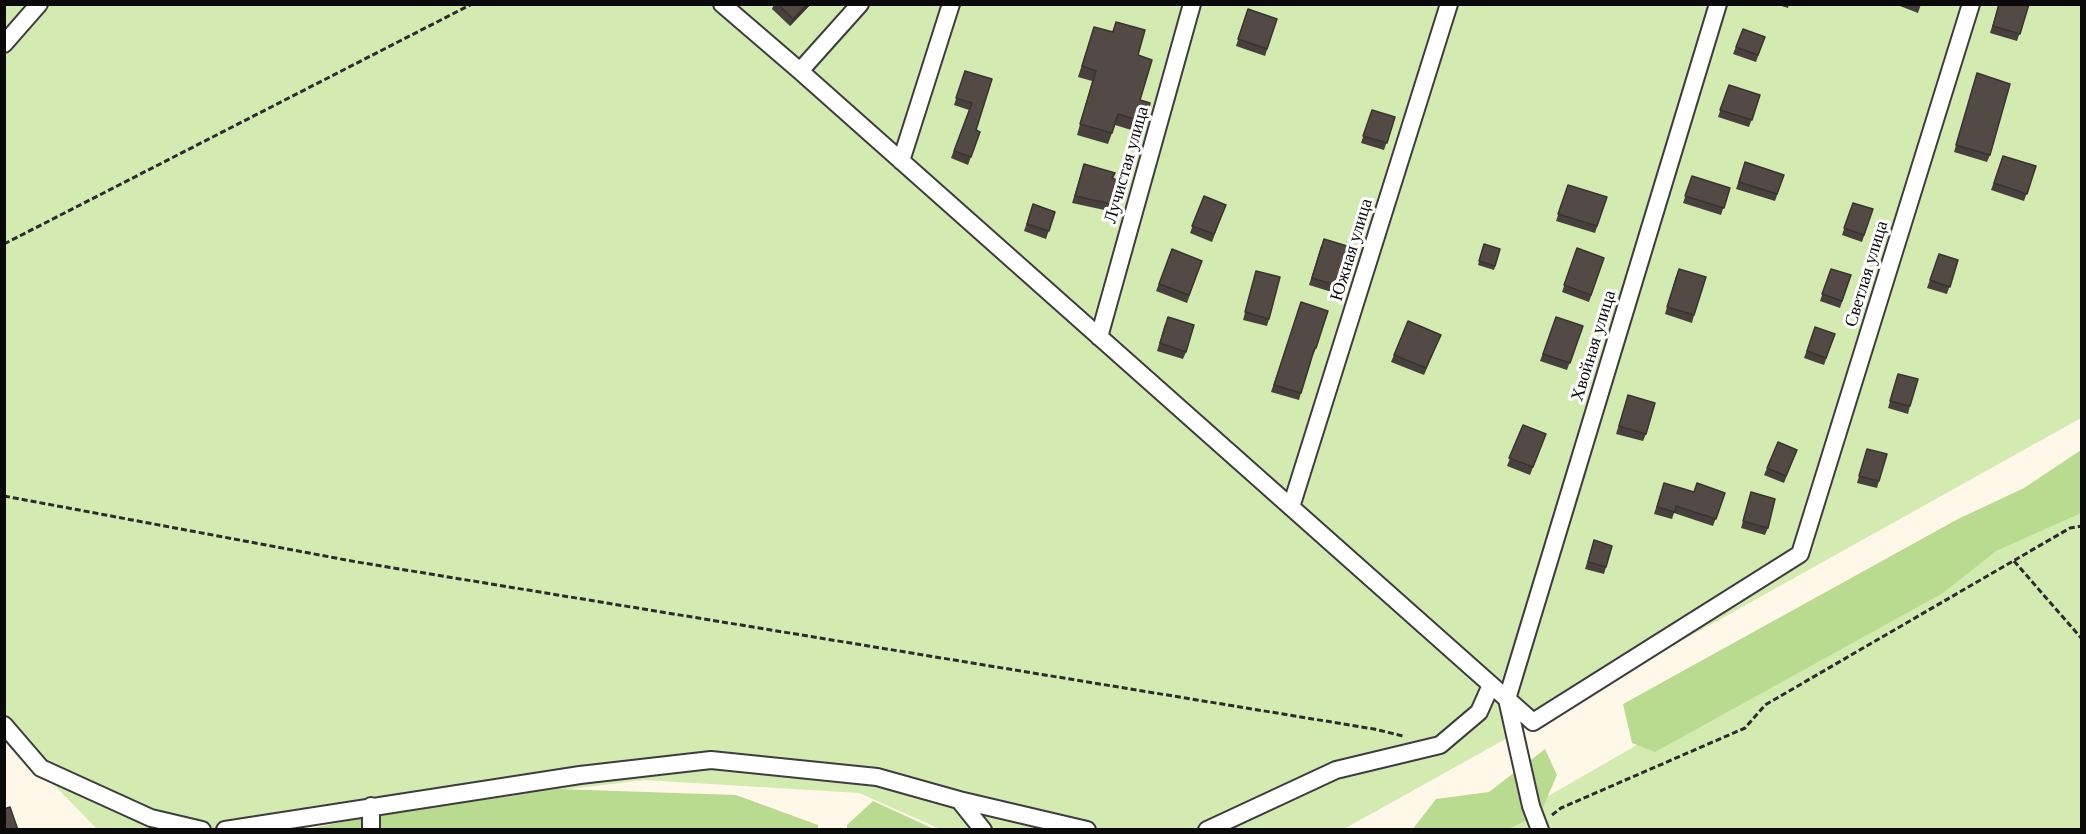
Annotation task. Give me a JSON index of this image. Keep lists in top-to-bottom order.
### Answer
{
  "streets": {
    "street": [
      "Лучистая улица",
      "Южная улица",
      "Светлая улица",
      "Хвойная улица"
    ]
  },
  "crossings": [
    ["Светлая улица", "Хвойная улица"]
  ]
}
